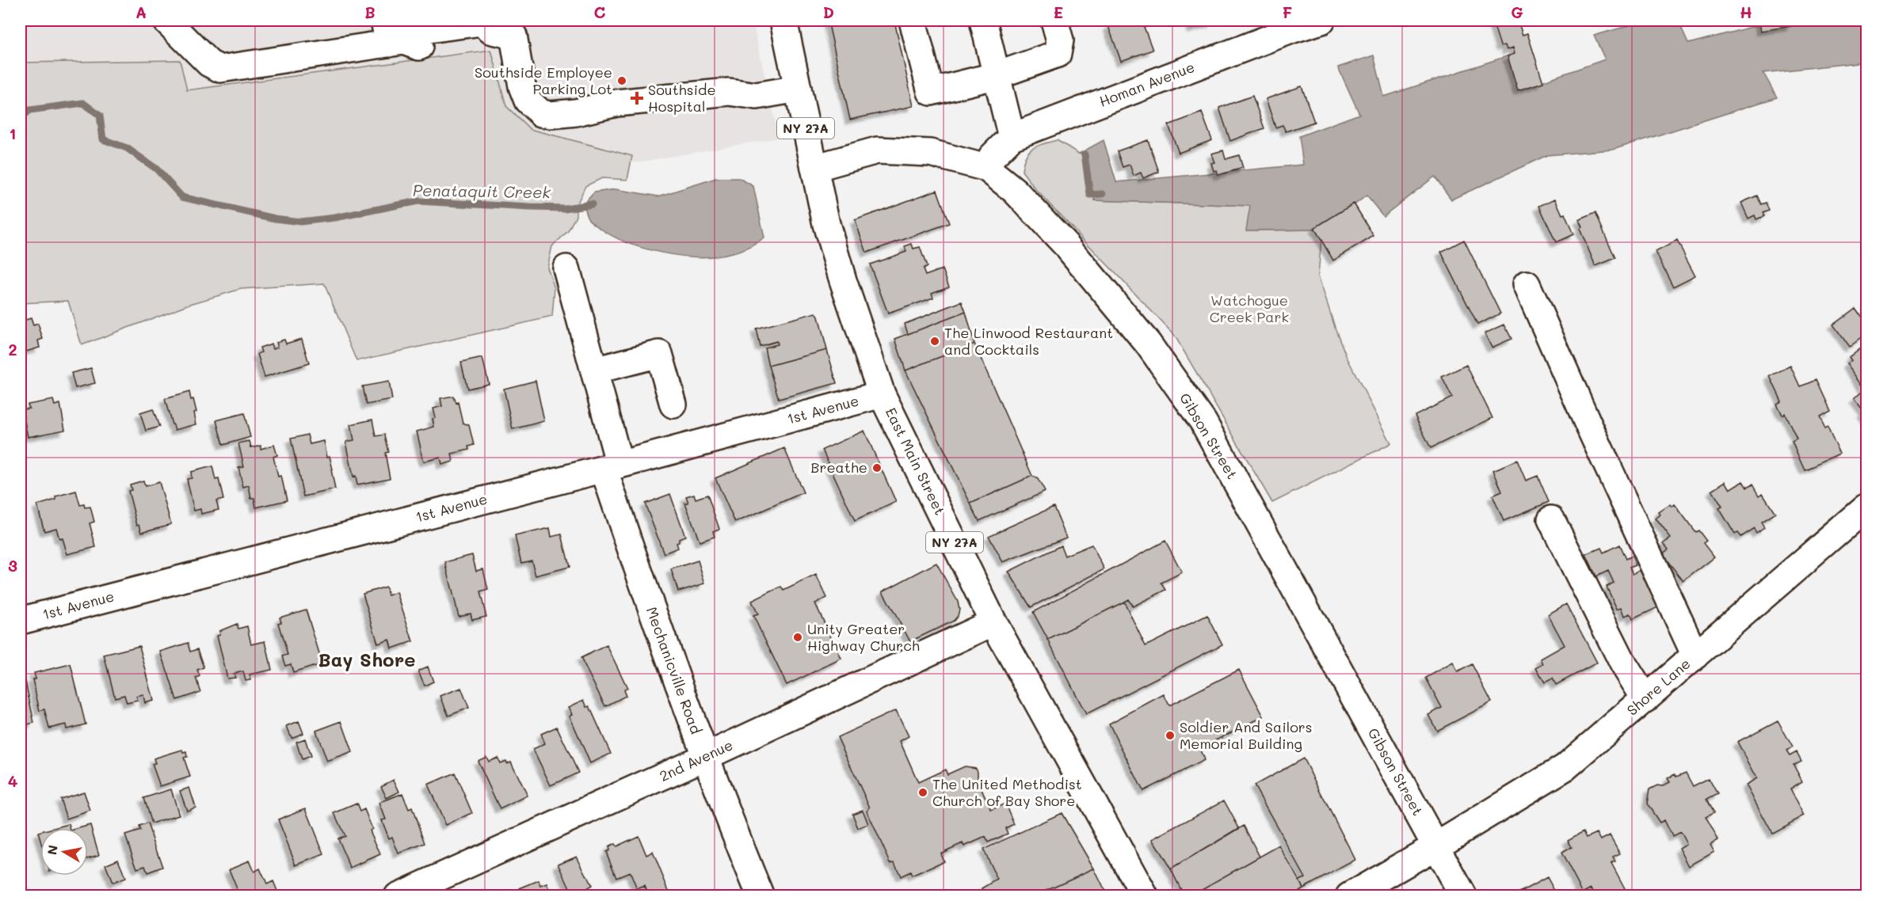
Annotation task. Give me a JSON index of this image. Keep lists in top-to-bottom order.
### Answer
{
  "streets": {
    "street": [
      "Homan Avenue",
      "NY 27A",
      "1st Avenue",
      "Gibson Street",
      "East Main Street",
      "Mechanicville Road",
      "Shore Lane",
      "2nd Avenue"
    ]
  },
  "crossings": [
    ["Homan Avenue", "Gibson Street"],
    ["1st Avenue", "East Main Street"],
    ["1st Avenue", "Mechanicville Road"],
    ["Gibson Street", "East Main Street"],
    ["Gibson Street", "Shore Lane"],
    ["East Main Street", "2nd Avenue"],
    ["Mechanicville Road", "2nd Avenue"]
  ],
  "districts": ["Bay Shore"],
  "water": ["Penataquit Creek"],
  "parks": ["Watchogue Creek Park"],
  "places": {
    "other": [
      "Southside Employee Parking Lot",
      "The Linwood Restaurant and Cocktails",
      "Breathe",
      "Unity Greater Highway Church",
      "Soldier And Sailors Memorial Building",
      "The United Methodist Church of Bay Shore"
    ],
    "health": ["Southside Hospital"]
  },
  "north": "left",
  "grid": {
    "columns": [
      "A",
      "B",
      "C",
      "D",
      "E",
      "F",
      "G",
      "H"
    ],
    "rows": [
      "1",
      "2",
      "3",
      "4"
    ]
  }
}
